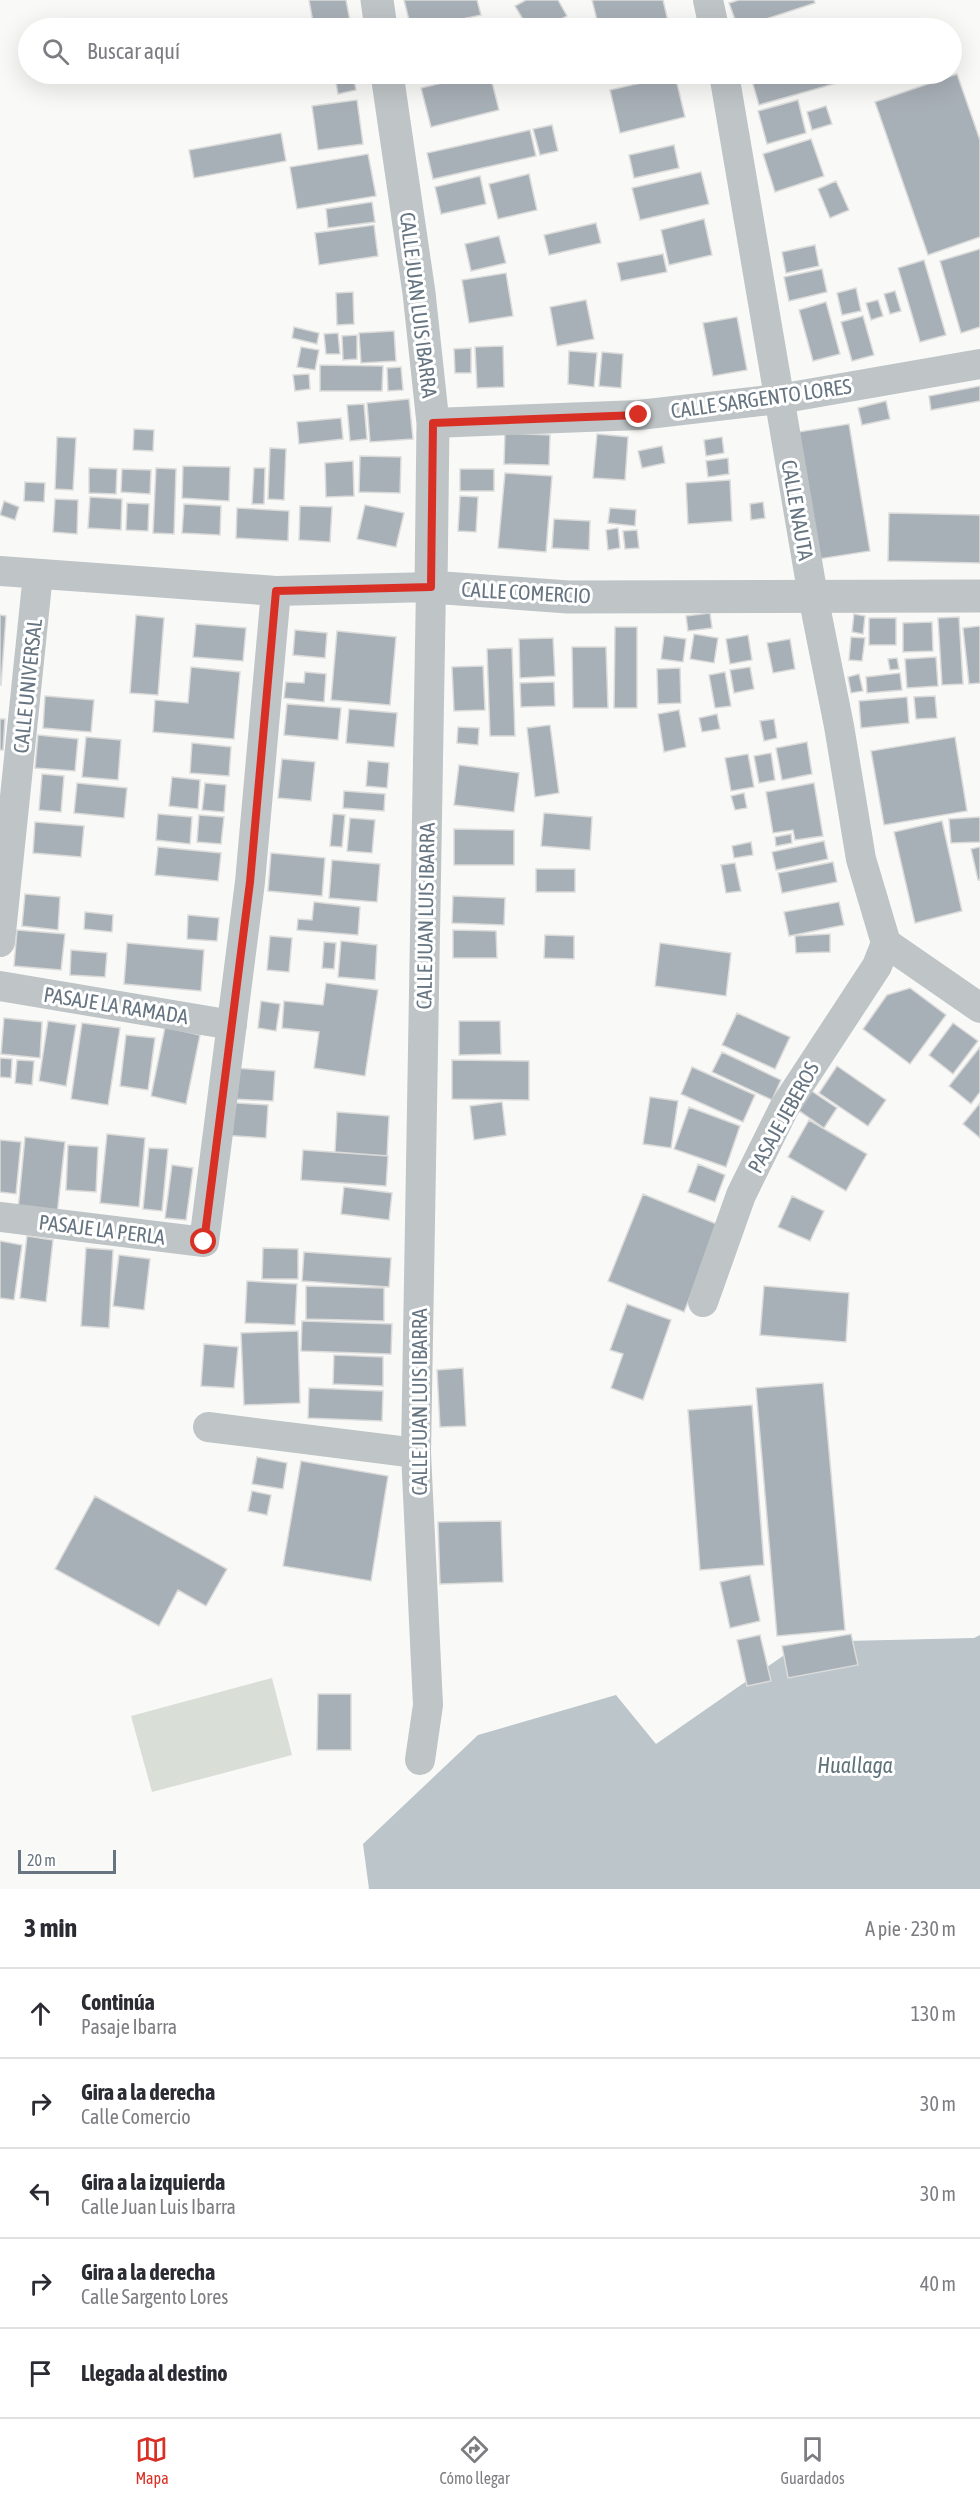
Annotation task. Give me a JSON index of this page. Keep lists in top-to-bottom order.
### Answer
{
  "streets": {
    "street": [
      "CALLE JUAN LUIS IBARRA",
      "CALLE SARGENTO LORES",
      "CALLE NAUTA",
      "CALLE COMERCIO",
      "CALLE UNIVERSAL",
      "PASAJE LA RAMADA",
      "PASAJE JEBEROS",
      "PASAJE LA PERLA"
    ]
  },
  "crossings": [
    ["CALLE JUAN LUIS IBARRA", "CALLE SARGENTO LORES"],
    ["CALLE JUAN LUIS IBARRA", "CALLE COMERCIO"],
    ["CALLE SARGENTO LORES", "CALLE NAUTA"],
    ["CALLE NAUTA", "CALLE COMERCIO"],
    ["CALLE NAUTA", "PASAJE JEBEROS"],
    ["CALLE COMERCIO", "CALLE UNIVERSAL"],
    ["PASAJE LA RAMADA", "PASAJE LA PERLA"]
  ],
  "water": ["Huallaga"],
  "scale_bar": "20 m",
  "page": {
    "search": "Buscar aquí",
    "scale": "20 m",
    "heading": ["3 min", "A pie · 230 m"],
    "list": [
      ["Continúa", "Pasaje Ibarra", "130 m"],
      ["Gira a la derecha", "Calle Comercio", "30 m"],
      ["Gira a la izquierda", "Calle Juan Luis Ibarra", "30 m"],
      ["Gira a la derecha", "Calle Sargento Lores", "40 m"],
      "Llegada al destino"
    ],
    "nav": ["Mapa", "Cómo llegar", "Guardados"]
  }
}
